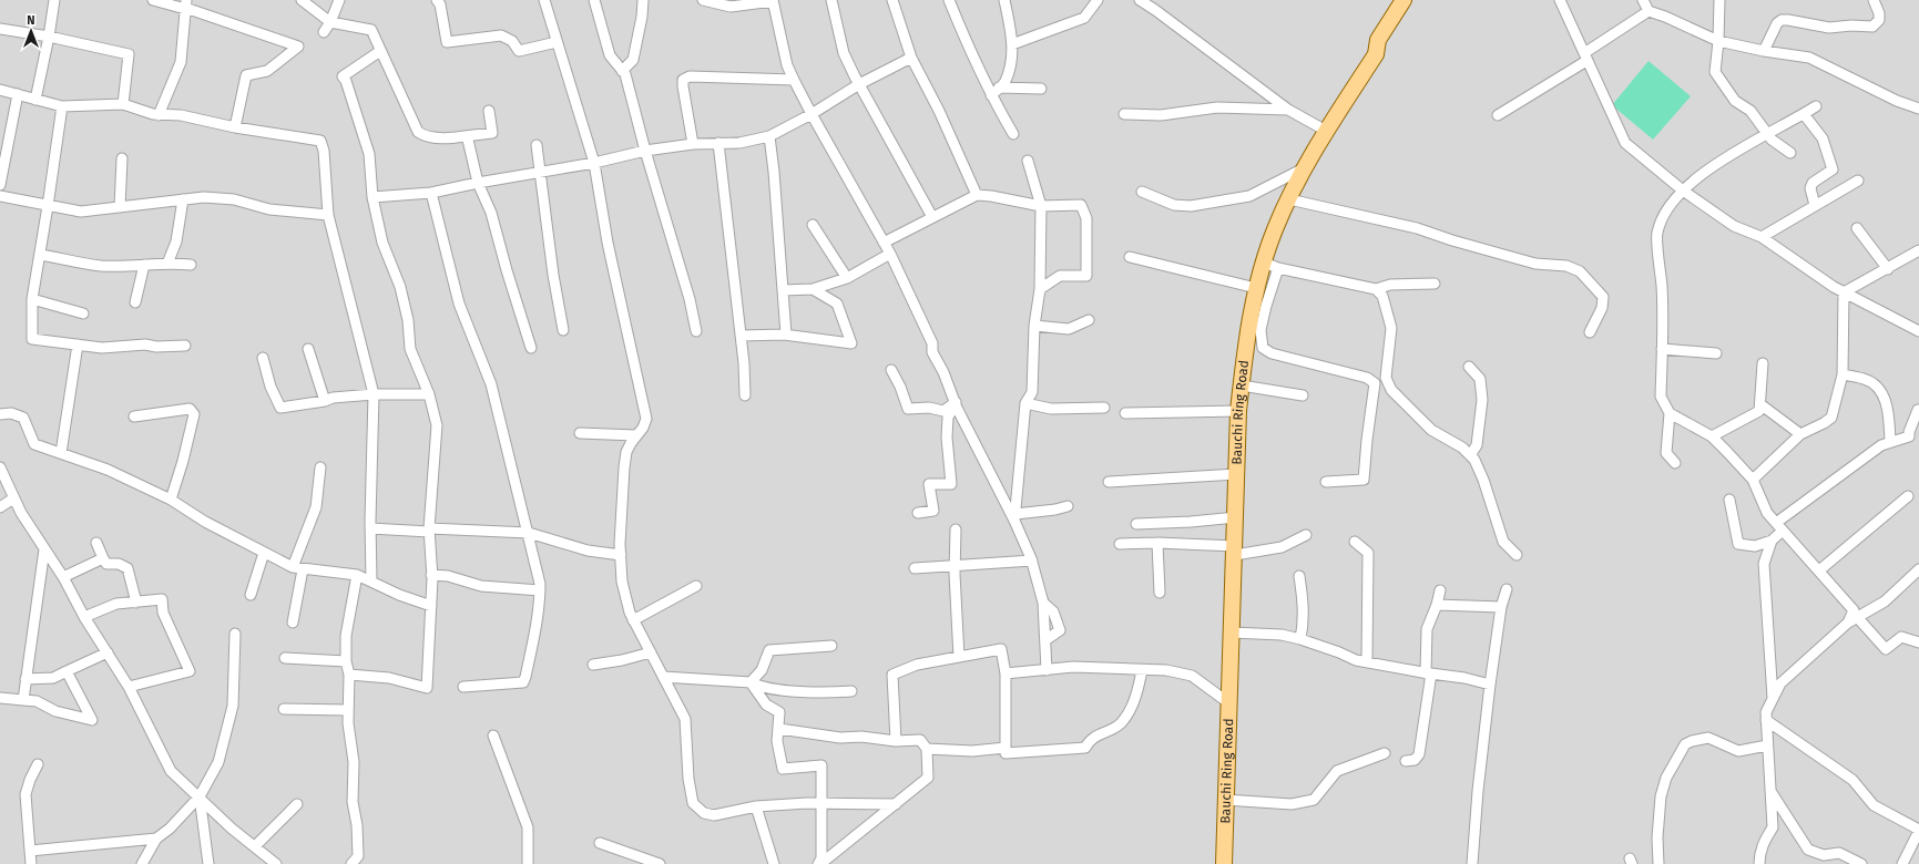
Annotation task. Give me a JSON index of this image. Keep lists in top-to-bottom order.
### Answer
{
  "streets": {
    "main road": ["Bauchi Ring Road"]
  },
  "north": "top"
}
